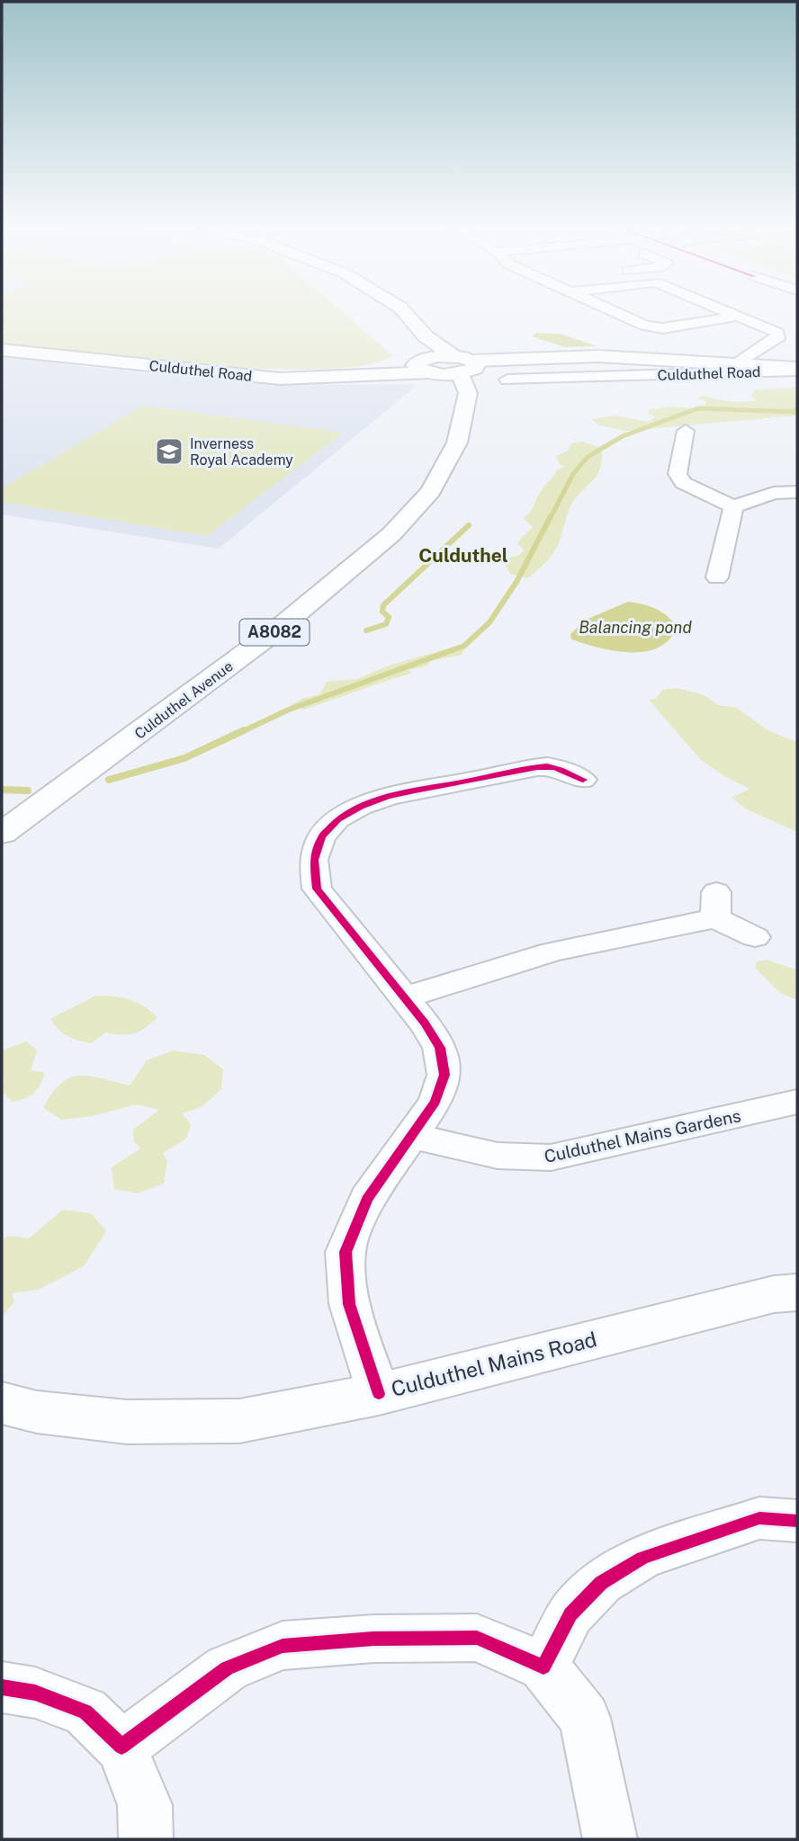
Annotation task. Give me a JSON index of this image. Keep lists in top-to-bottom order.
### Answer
{
  "streets": {
    "main road": [
      "Culduthel Road",
      "A8082",
      "Culduthel Avenue",
      "Culduthel Mains Road"
    ],
    "street": ["Culduthel Mains Gardens"]
  },
  "crossings": [
    ["Culduthel Road", "Culduthel Avenue"]
  ],
  "districts": ["Culduthel"],
  "water": ["Balancing pond"],
  "places": {
    "school or university": ["Inverness Royal Academy"]
  }
}
